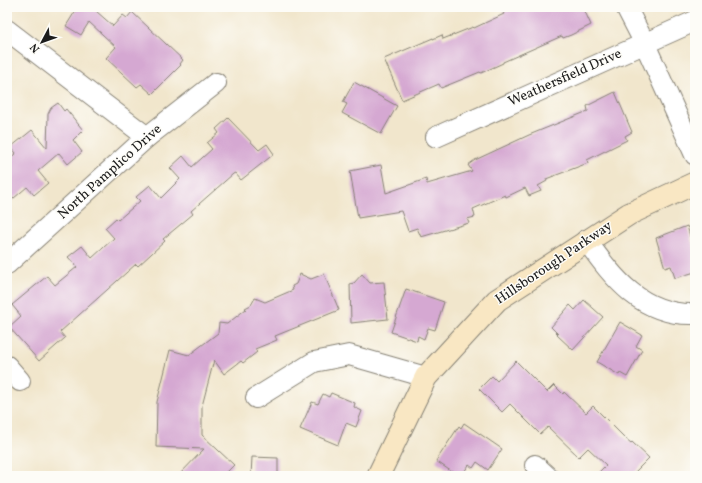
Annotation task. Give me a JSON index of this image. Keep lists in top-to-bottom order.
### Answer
{
  "streets": {
    "street": ["Weathersfield Drive", "North Pamplico Drive", "Hillsborough Parkway"]
  },
  "north": "bottom left"
}
